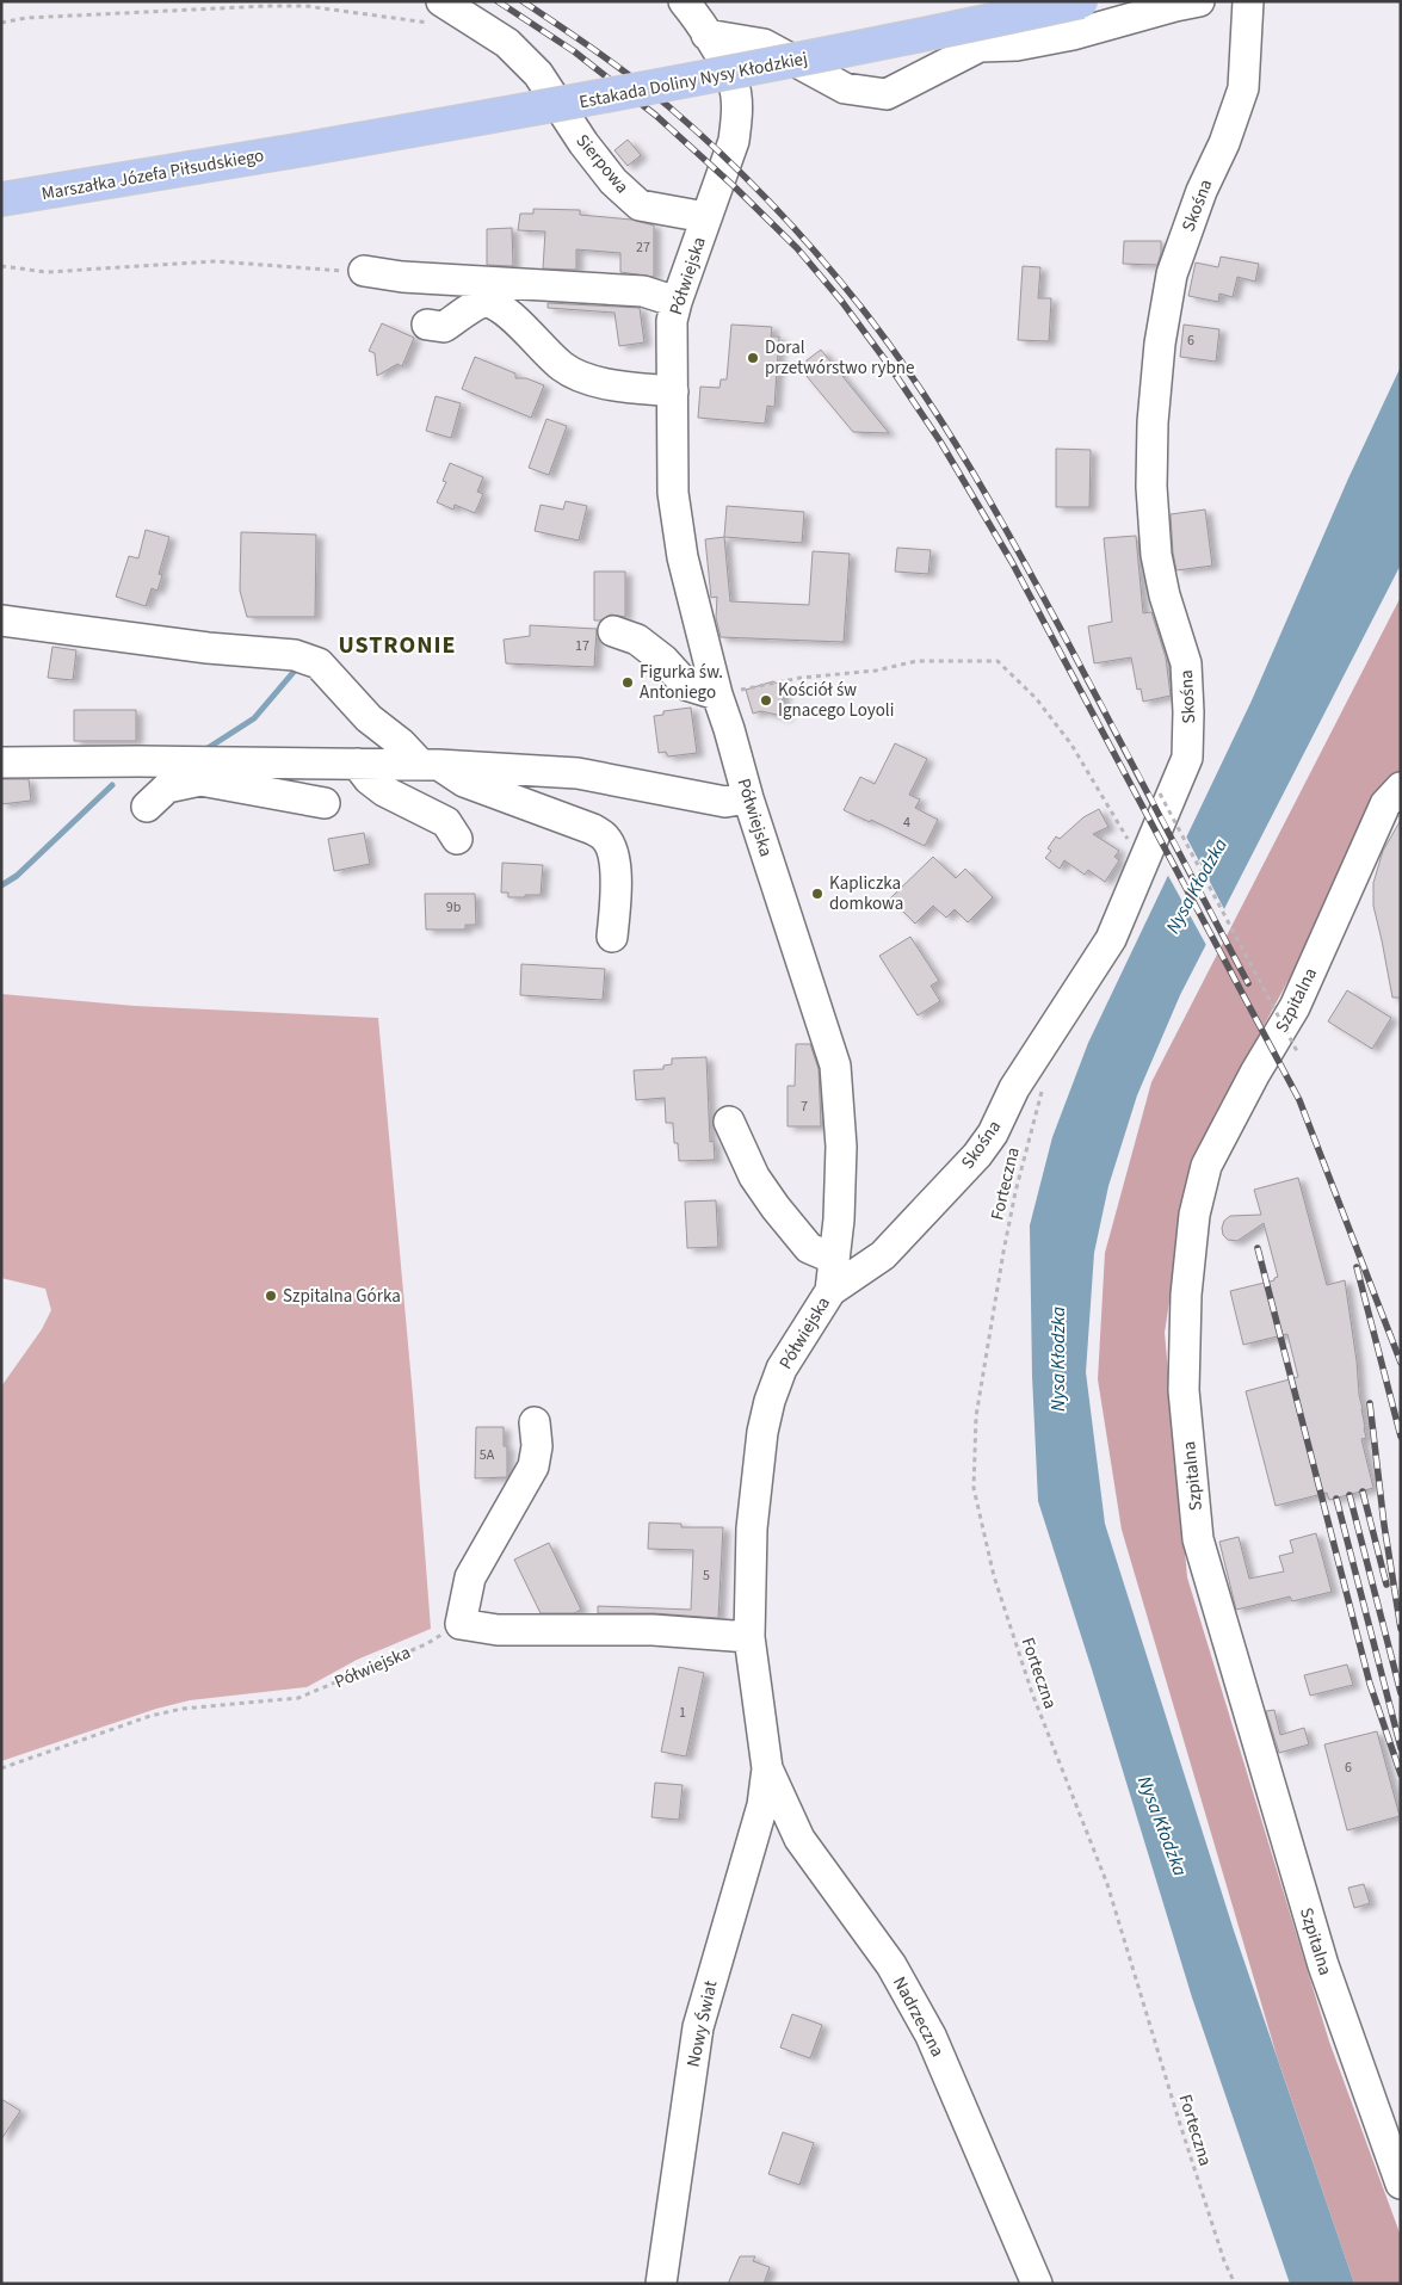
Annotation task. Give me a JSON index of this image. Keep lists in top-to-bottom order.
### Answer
{
  "streets": {
    "highway": ["Estakada Doliny Nysy Kłodzkiej", "Marszałka Józefa Piłsudskiego"],
    "street": [
      "Sierpowa",
      "Skośna",
      "Półwiejska",
      "Szpitalna",
      "Nadrzeczna",
      "Nowy Świat"
    ],
    "path": ["Forteczna"]
  },
  "crossings": [
    ["Estakada Doliny Nysy Kłodzkiej", "Marszałka Józefa Piłsudskiego"],
    ["Sierpowa", "Półwiejska"],
    ["Skośna", "Półwiejska"],
    ["Półwiejska", "Nadrzeczna"],
    ["Półwiejska", "Nowy Świat"],
    ["Nadrzeczna", "Nowy Świat"]
  ],
  "districts": ["USTRONIE"],
  "water": ["Nysa Kłodzka"],
  "places": [
    "Doral przetwórstwo rybne",
    "Figurka św. Antoniego",
    "Kościół św Ignacego Loyoli",
    "Kapliczka domkowa",
    "Szpitalna Górka"
  ],
  "house_numbers": [
    "27",
    "6",
    "17",
    "4",
    "9b",
    "7",
    "5A",
    "5",
    "1",
    "6"
  ]
}
